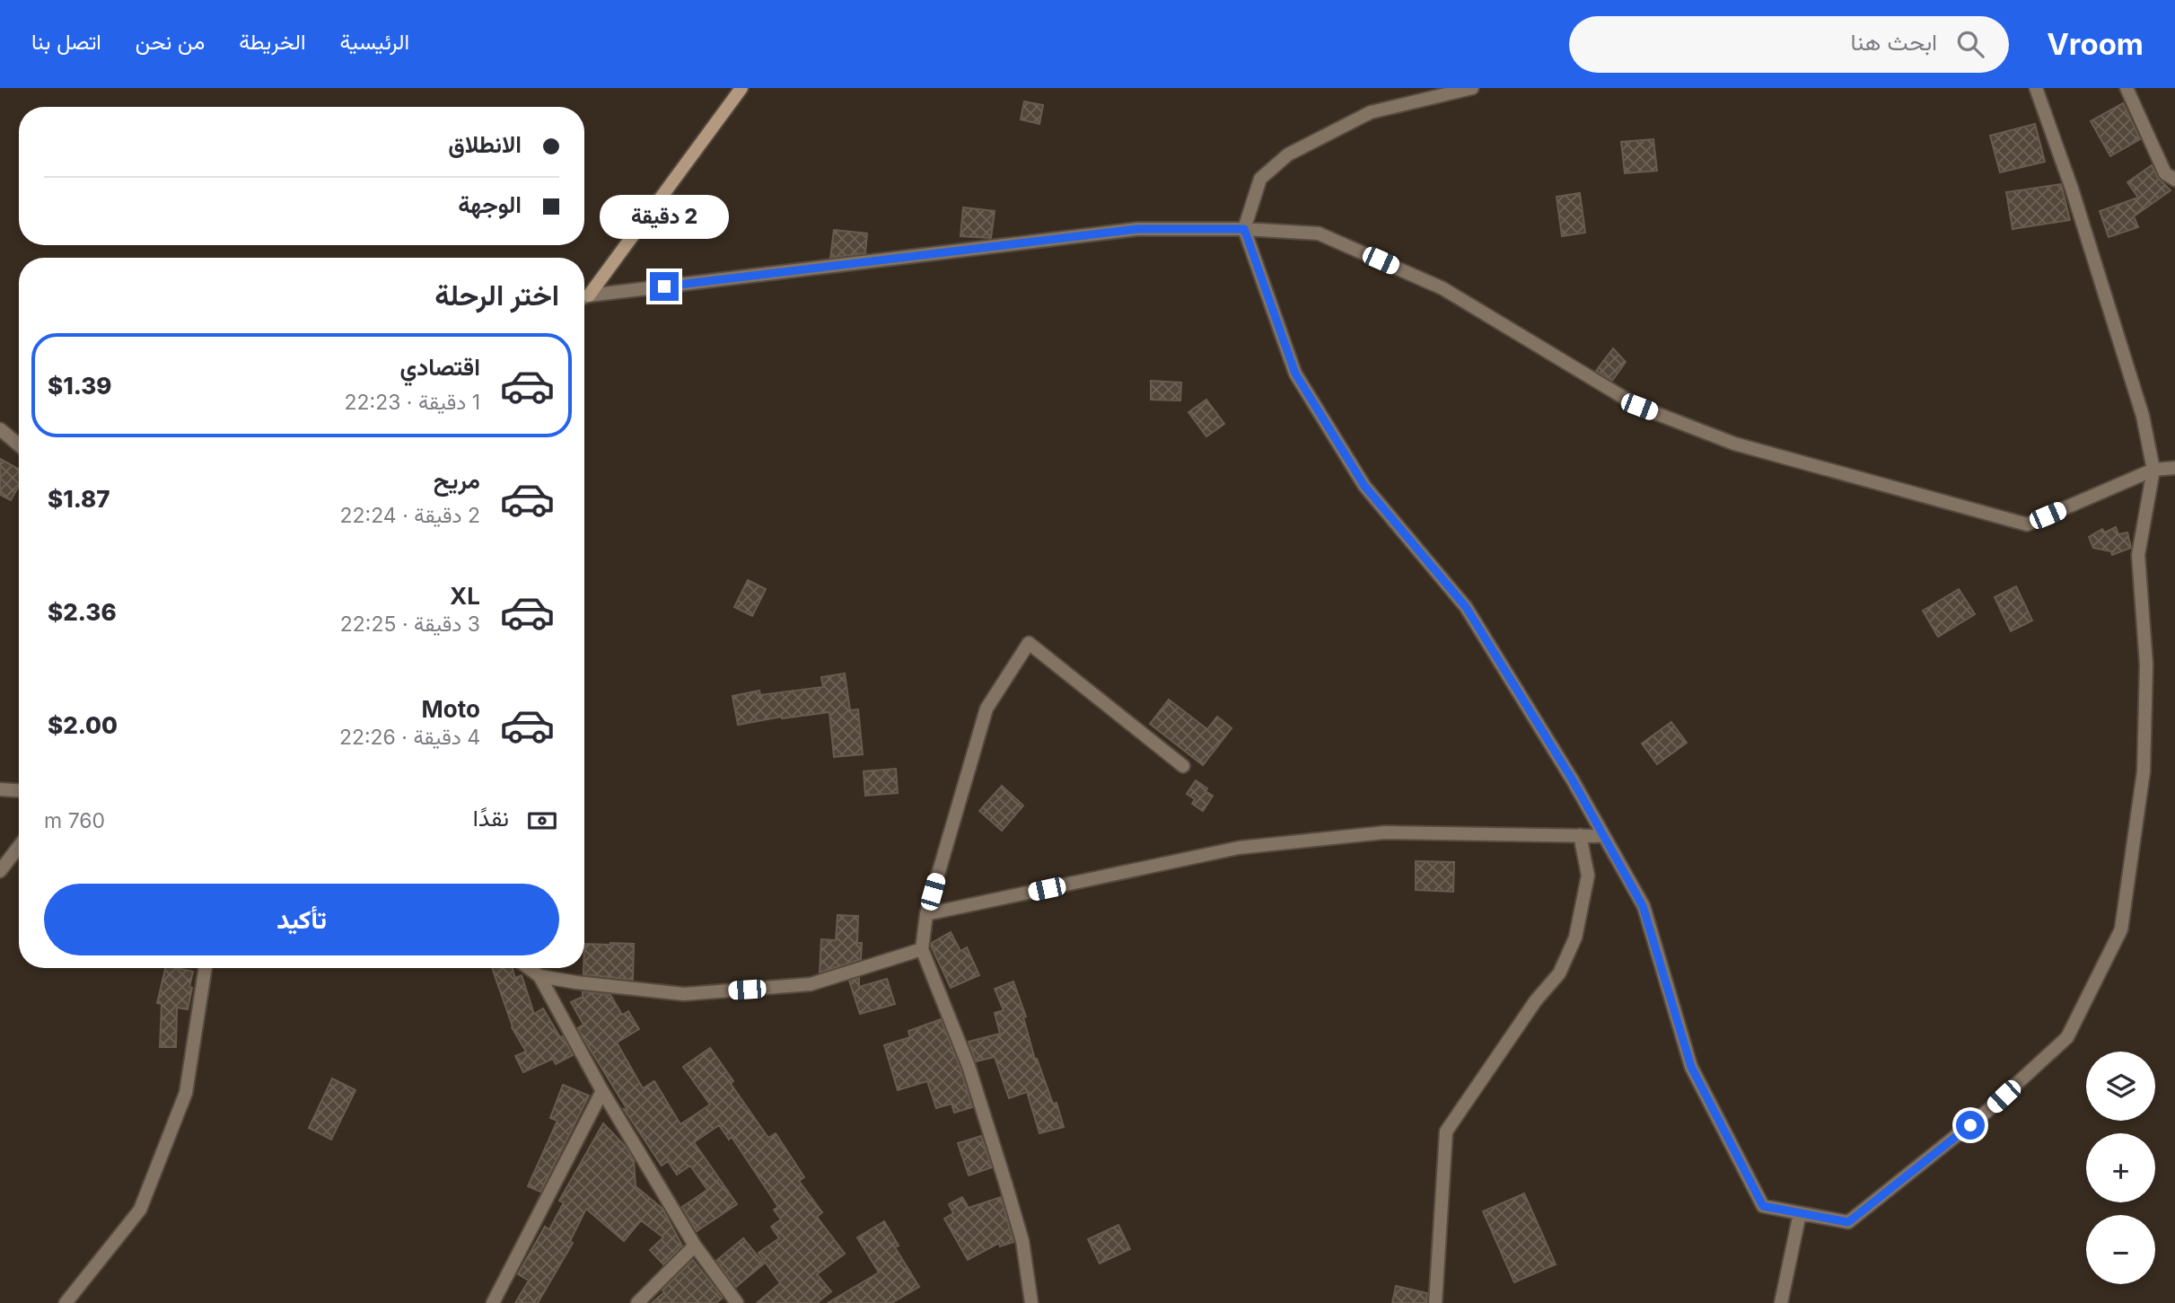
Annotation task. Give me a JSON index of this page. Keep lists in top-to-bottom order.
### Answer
{
  "page": {
    "header": "Vroom",
    "search": "ابحث هنا",
    "nav": [
      "الرئيسية",
      "الخريطة",
      "من نحن",
      "اتصل بنا"
    ],
    "banner": ["الانطلاق", "الوجهة"],
    "bubble": "2 دقيقة",
    "heading": "اختر الرحلة",
    "list": [
      {
        "name": "اقتصادي",
        "note": "1 دقيقة · 22:23",
        "value": "$1.39"
      },
      {
        "name": "مريح",
        "note": "2 دقيقة · 22:24",
        "value": "$1.87"
      },
      {
        "name": "XL",
        "note": "3 دقيقة · 22:25",
        "value": "$2.36"
      },
      {
        "name": "Moto",
        "note": "4 دقيقة · 22:26",
        "value": "$2.00"
      }
    ],
    "pay": ["نقدًا", "760 m"],
    "buttons": "تأكيد",
    "map_buttons": ["+", "−"]
  }
}
